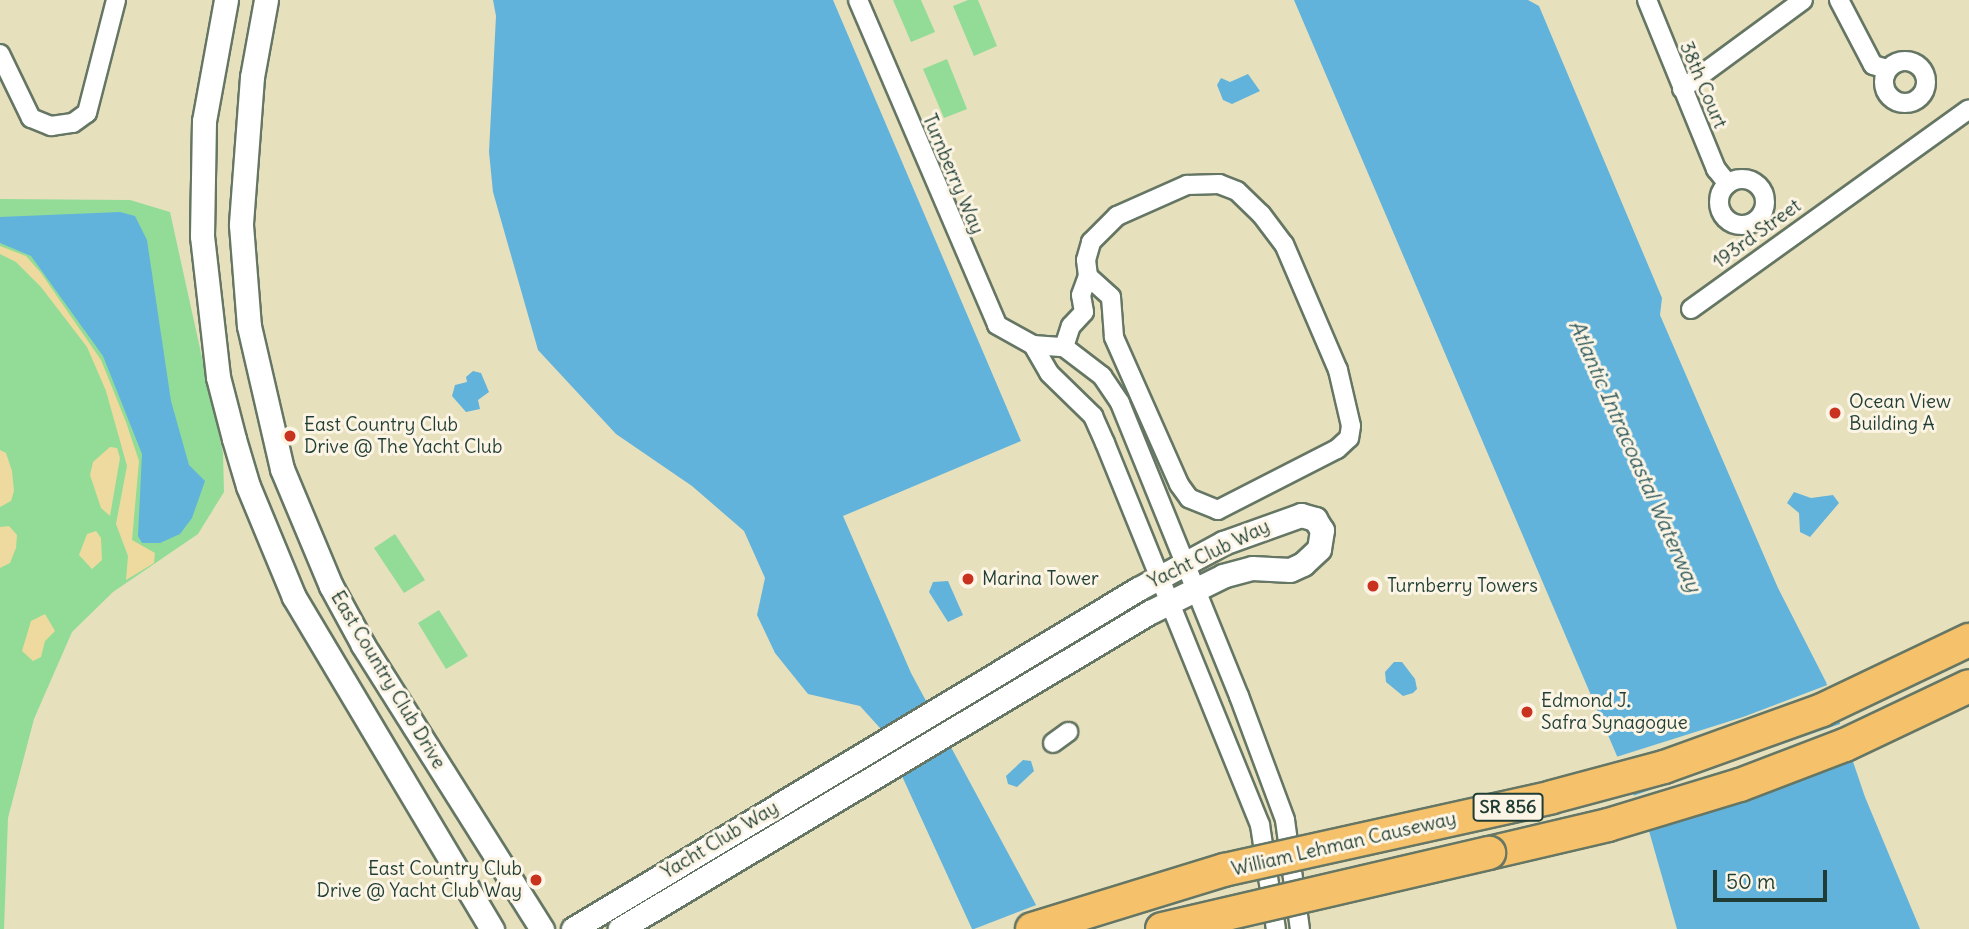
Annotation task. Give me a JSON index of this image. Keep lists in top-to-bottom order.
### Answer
{
  "streets": {
    "highway": ["SR 856", "William Lehman Causeway"],
    "street": [
      "38th Court",
      "Turnberry Way",
      "193rd Street",
      "Yacht Club Way",
      "East Country Club Drive"
    ]
  },
  "crossings": [
    ["Turnberry Way", "Yacht Club Way"]
  ],
  "water": ["Atlantic Intracoastal Waterway"],
  "places": [
    "Ocean View Building A",
    "East Country Club Drive @ The Yacht Club",
    "Marina Tower",
    "Turnberry Towers",
    "Edmond J. Safra Synagogue",
    "East Country Club Drive @ Yacht Club Way"
  ],
  "scale_bar": "50 m"
}
